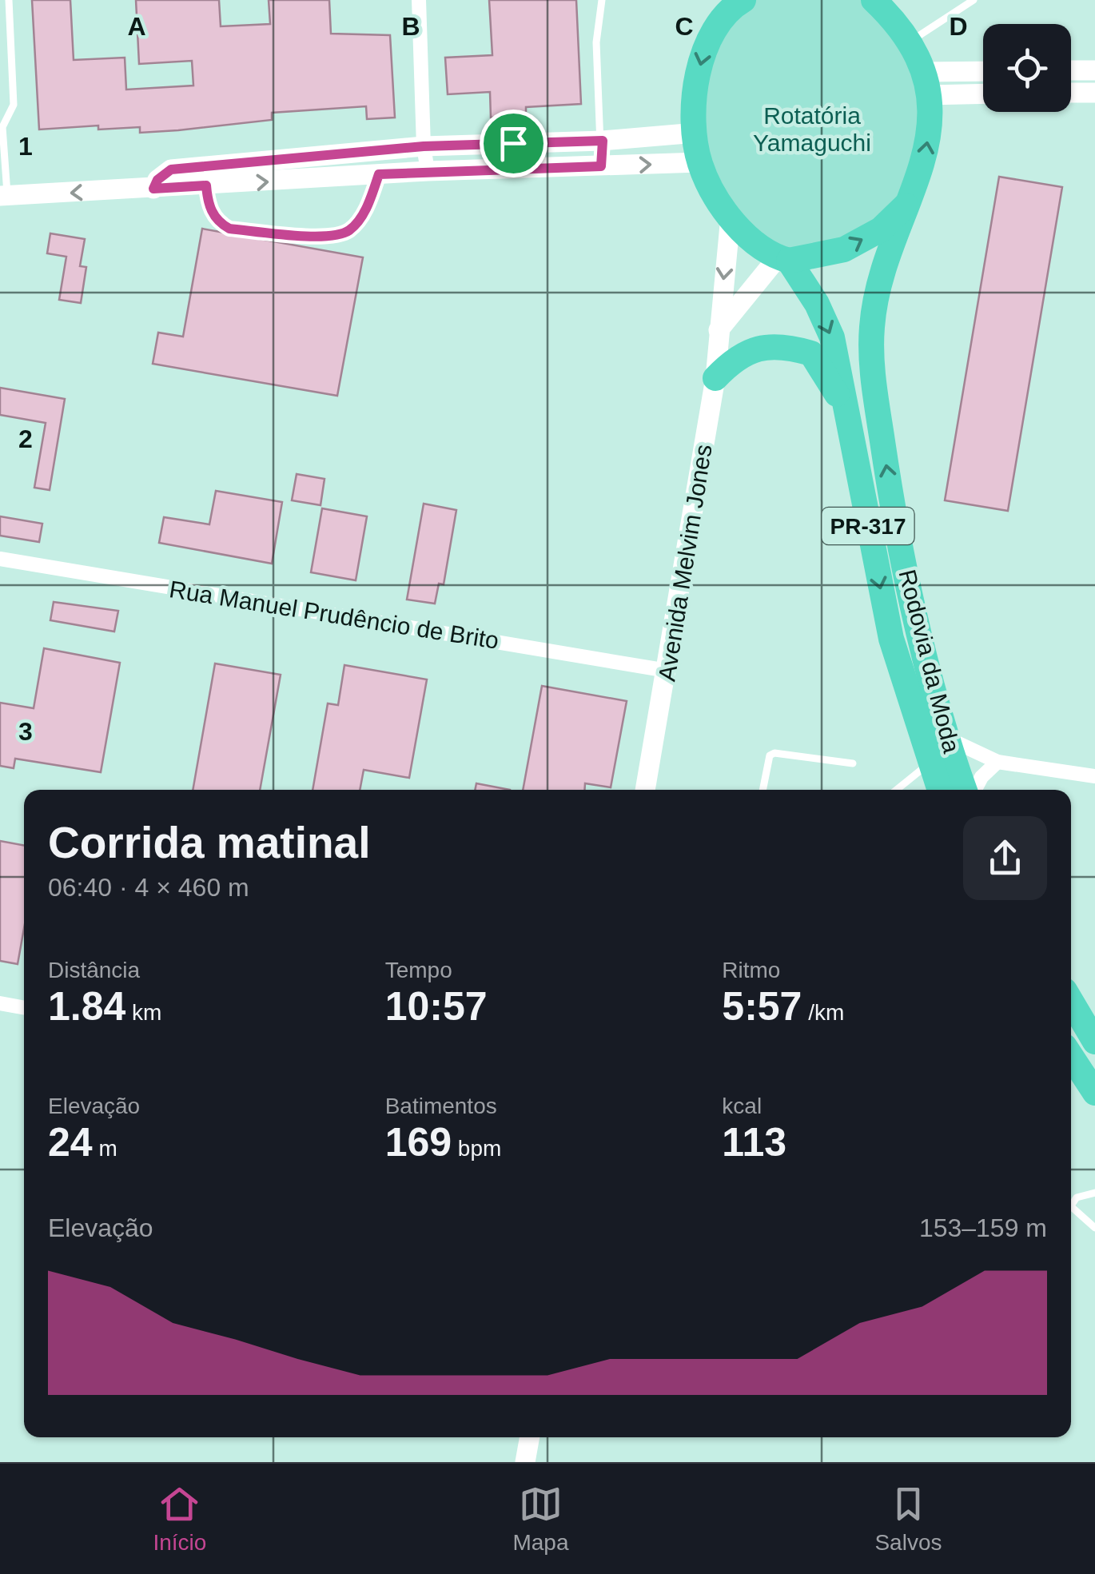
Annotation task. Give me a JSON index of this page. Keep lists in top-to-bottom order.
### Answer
{
  "streets": {
    "highway": ["PR-317", "Rodovia da Moda"],
    "street": ["Avenida Melvim Jones", "Rua Manuel Prudêncio de Brito"]
  },
  "crossings": [
    ["Avenida Melvim Jones", "Rua Manuel Prudêncio de Brito"]
  ],
  "parks": ["Rotatória Yamaguchi"],
  "page": {
    "heading": ["Corrida matinal", "06:40 · 4 × 460 m"],
    "stats": [
      ["Distância", "1.84 km"],
      ["Tempo", "10:57"],
      ["Ritmo", "5:57 /km"],
      ["Elevação", "24 m"],
      ["Batimentos", "169 bpm"],
      ["kcal", "113"]
    ],
    "chart": ["Elevação", "153–159 m"],
    "tabs": ["Início", "Mapa", "Salvos"]
  },
  "grid": {
    "columns": [
      "A",
      "B",
      "C",
      "D"
    ],
    "rows": ["1", "2", "3"]
  }
}
